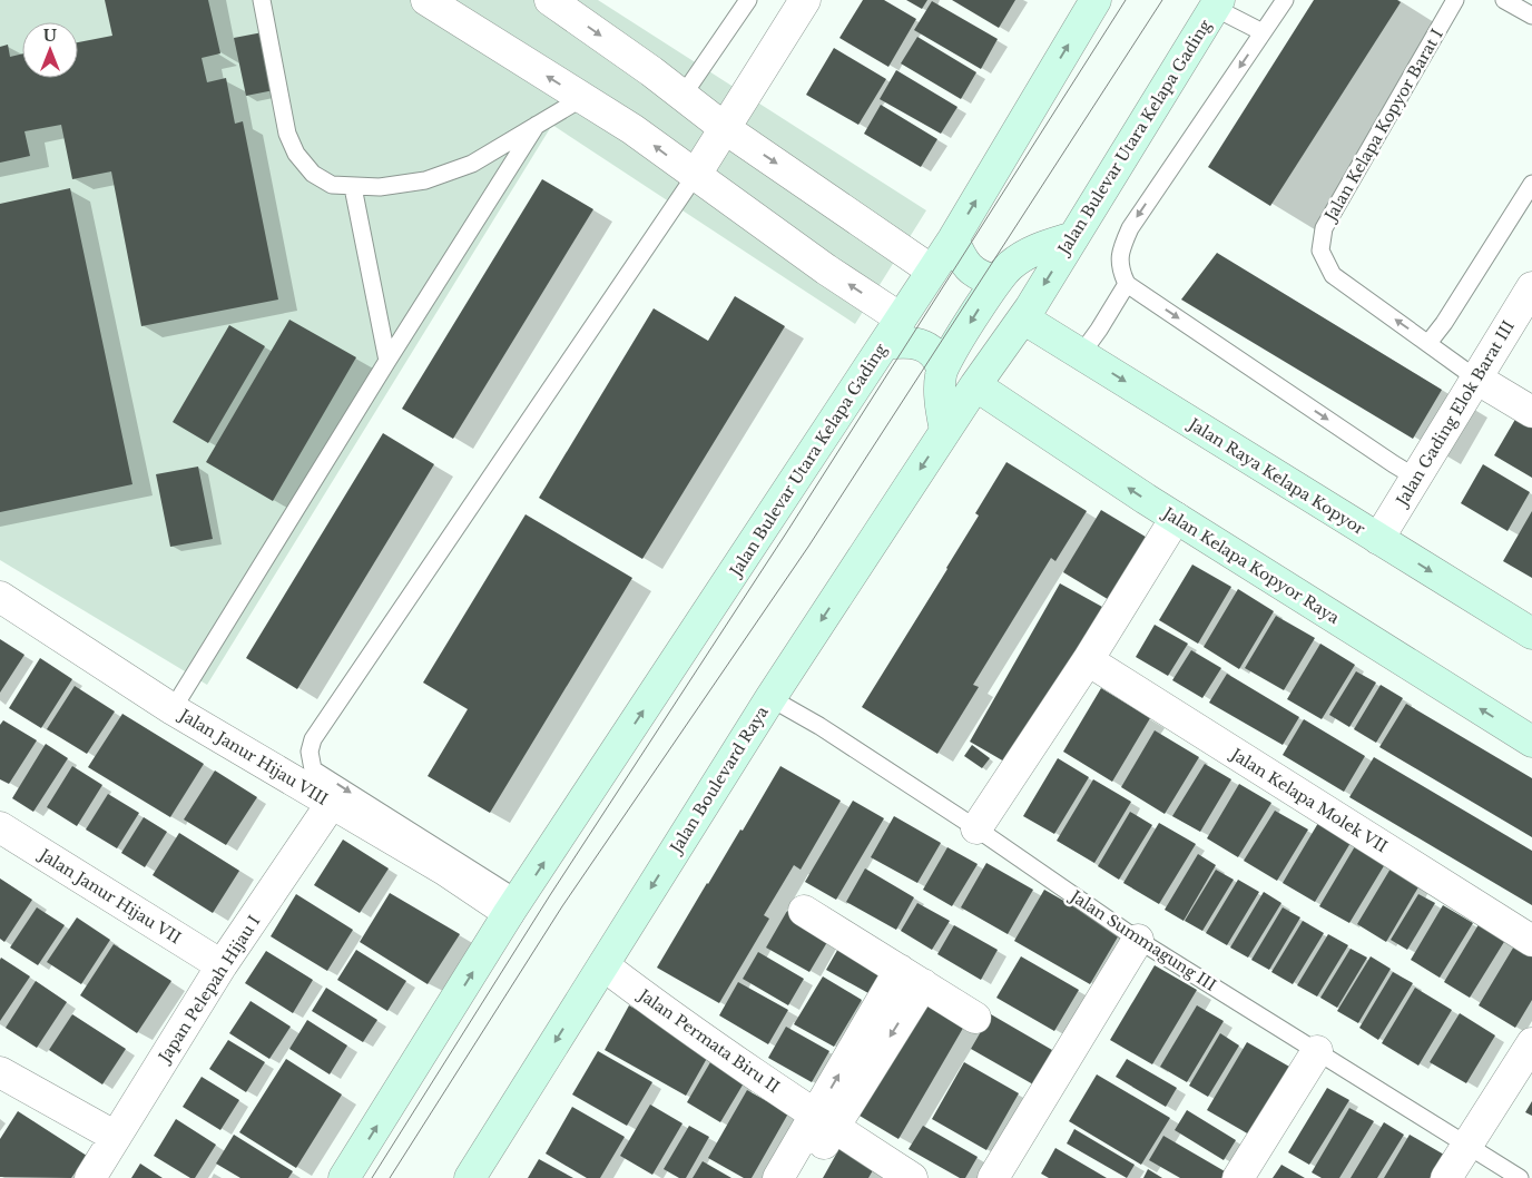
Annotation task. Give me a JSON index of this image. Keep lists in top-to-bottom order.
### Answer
{
  "streets": {
    "main road": [
      "Jalan Bulevar Utara Kelapa Gading",
      "Jalan Raya Kelapa Kopyor",
      "Jalan Kelapa Kopyor Raya",
      "Jalan Boulevard Raya"
    ],
    "street": [
      "Jalan Kelapa Kopyor Barat I",
      "Jalan Gading Elok Barat III",
      "Jalan Janur Hijau VIII",
      "Jalan Kelapa Molek VII",
      "Jalan Janur Hijau VII",
      "Japan Pelepah Hijau I",
      "Jalan Permata Biru II"
    ],
    "lane": ["Jalan Summagung III"]
  },
  "crossings": [
    ["Jalan Kelapa Kopyor Barat I", "Jalan Gading Elok Barat III"],
    ["Jalan Bulevar Utara Kelapa Gading", "Jalan Raya Kelapa Kopyor"],
    ["Jalan Bulevar Utara Kelapa Gading", "Jalan Kelapa Kopyor Raya"],
    ["Jalan Bulevar Utara Kelapa Gading", "Jalan Janur Hijau VIII"],
    ["Jalan Bulevar Utara Kelapa Gading", "Jalan Boulevard Raya"],
    ["Jalan Gading Elok Barat III", "Jalan Raya Kelapa Kopyor"],
    ["Jalan Kelapa Kopyor Raya", "Jalan Boulevard Raya"],
    ["Jalan Janur Hijau VIII", "Japan Pelepah Hijau I"],
    ["Jalan Boulevard Raya", "Jalan Summagung III"],
    ["Jalan Boulevard Raya", "Jalan Permata Biru II"],
    ["Jalan Janur Hijau VII", "Japan Pelepah Hijau I"]
  ],
  "one_way": [
    "Jalan Bulevar Utara Kelapa Gading",
    "Jalan Raya Kelapa Kopyor",
    "Jalan Kelapa Kopyor Raya",
    "Jalan Boulevard Raya"
  ],
  "north": "top"
}
